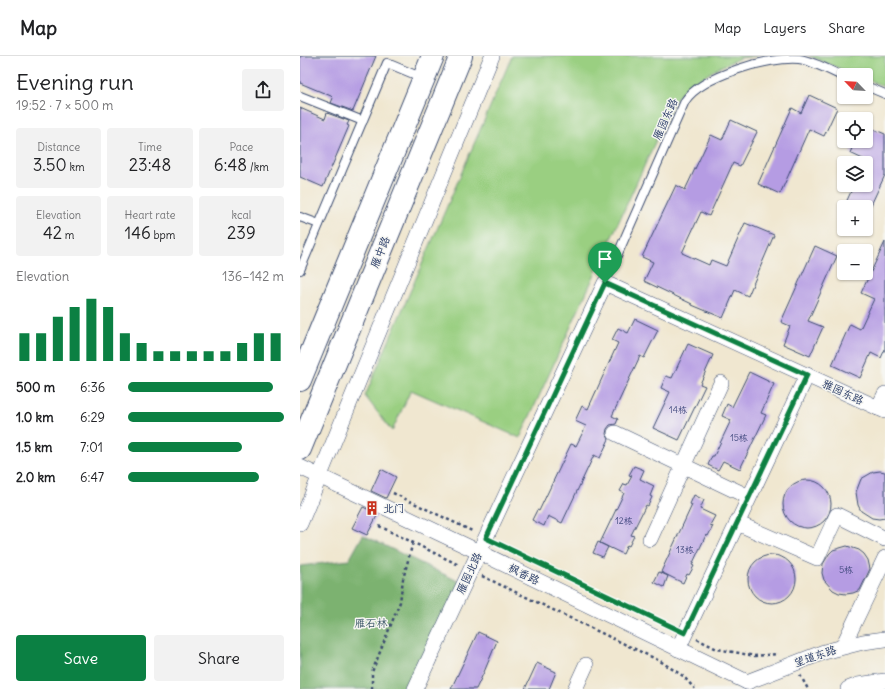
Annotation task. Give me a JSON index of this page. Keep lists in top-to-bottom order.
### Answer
{
  "streets": {
    "main road": ["雁中路"],
    "street": [
      "雅园东路",
      "雁园北路",
      "枫香路",
      "望道东路"
    ],
    "lane": ["雁园东路"]
  },
  "crossings": [
    ["雁园东路", "雅园东路"],
    ["雁园东路", "雁园北路"],
    ["雅园东路", "雁园北路"],
    ["雁园北路", "枫香路"],
    ["枫香路", "望道东路"]
  ],
  "parks": ["雁石林"],
  "places": {
    "building": ["北门"]
  },
  "house_numbers": [
    "14栋",
    "15栋",
    "12栋",
    "13栋",
    "5栋"
  ],
  "north": "top left",
  "page": {
    "header": "Map",
    "nav": ["Map", "Layers", "Share"],
    "heading": ["Evening run", "19:52 · 7 × 500 m"],
    "map_buttons": ["+", "−"],
    "stats": [
      ["Distance", "3.50 km"],
      ["Time", "23:48"],
      ["Pace", "6:48 /km"],
      ["Elevation", "42 m"],
      ["Heart rate", "146 bpm"],
      ["kcal", "239"]
    ],
    "chart": ["Elevation", "136–142 m"],
    "list": [
      {
        "name": "500 m",
        "note": "6:36"
      },
      {
        "name": "1.0 km",
        "note": "6:29"
      },
      {
        "name": "1.5 km",
        "note": "7:01"
      },
      {
        "name": "2.0 km",
        "note": "6:47"
      }
    ],
    "buttons": ["Save", "Share"]
  }
}
